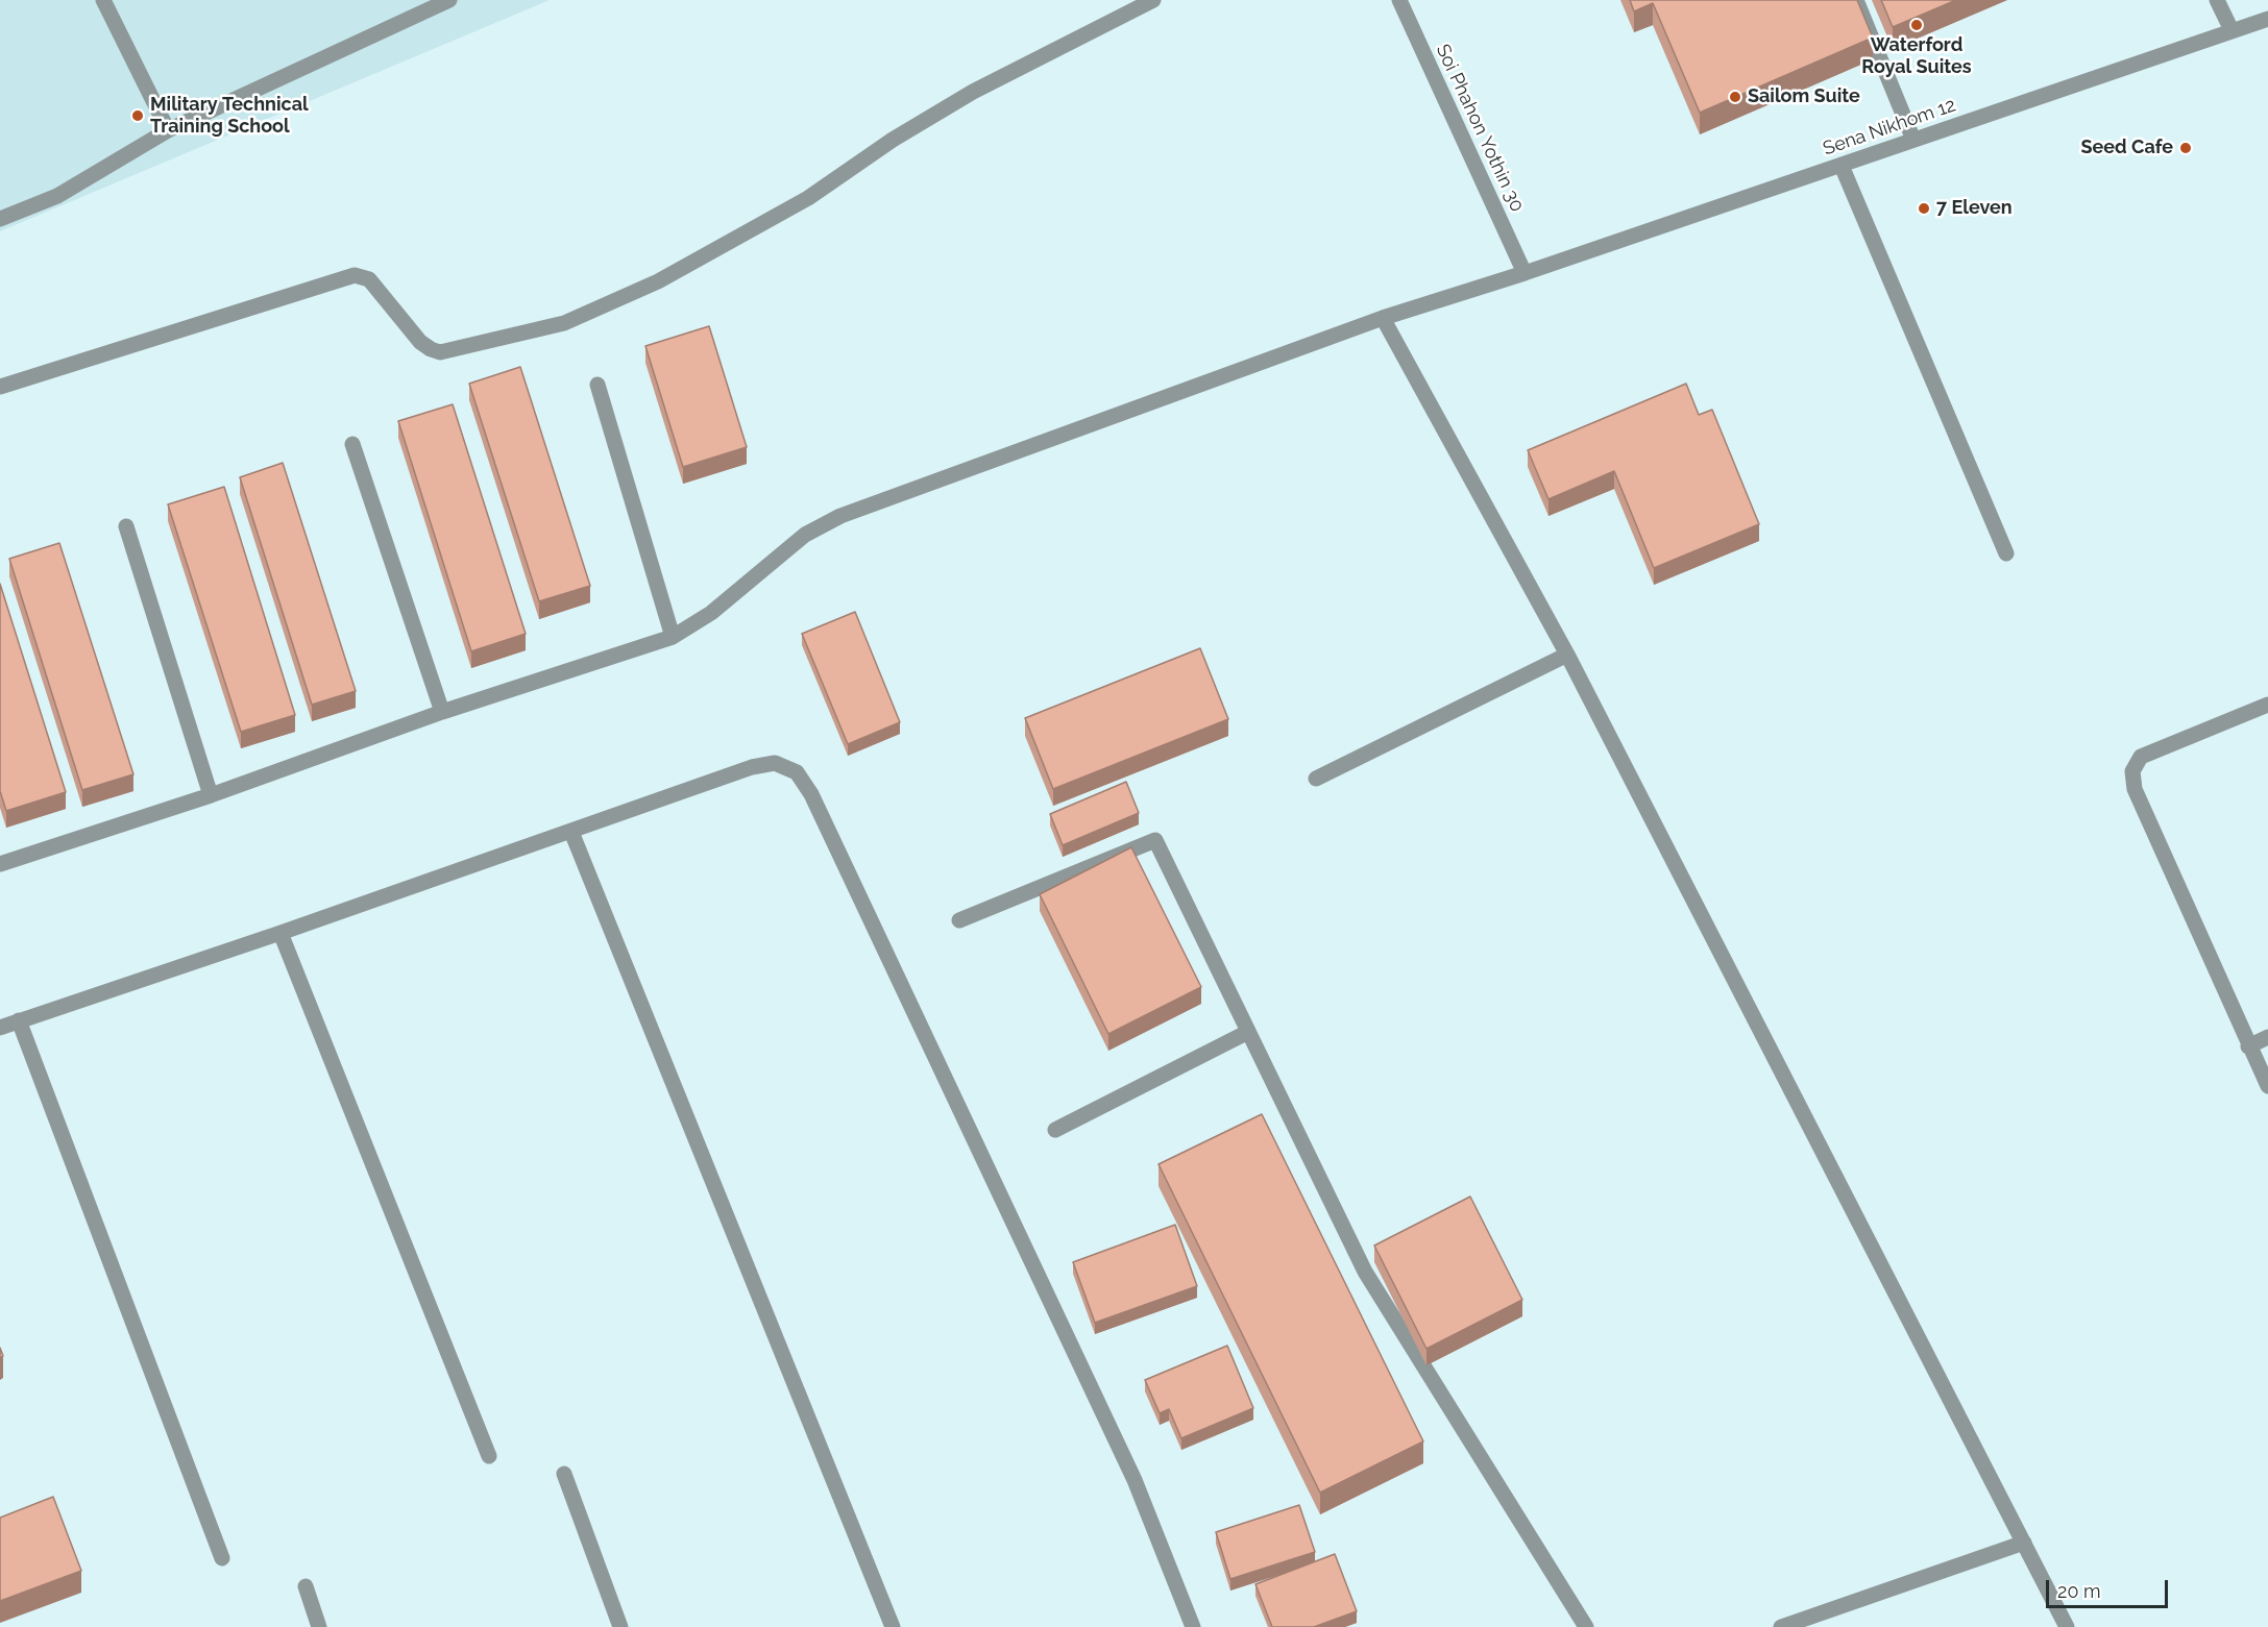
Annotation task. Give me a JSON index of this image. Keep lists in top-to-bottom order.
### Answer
{
  "streets": {
    "street": ["Sena Nikhom 12", "Soi Phahon Yothin 30"]
  },
  "crossings": [
    ["Sena Nikhom 12", "Soi Phahon Yothin 30"]
  ],
  "places": [
    "Waterford Royal Suites",
    "Sailom Suite",
    "Military Technical Training School",
    "Seed Cafe",
    "7 Eleven"
  ],
  "scale_bar": "20 m"
}
